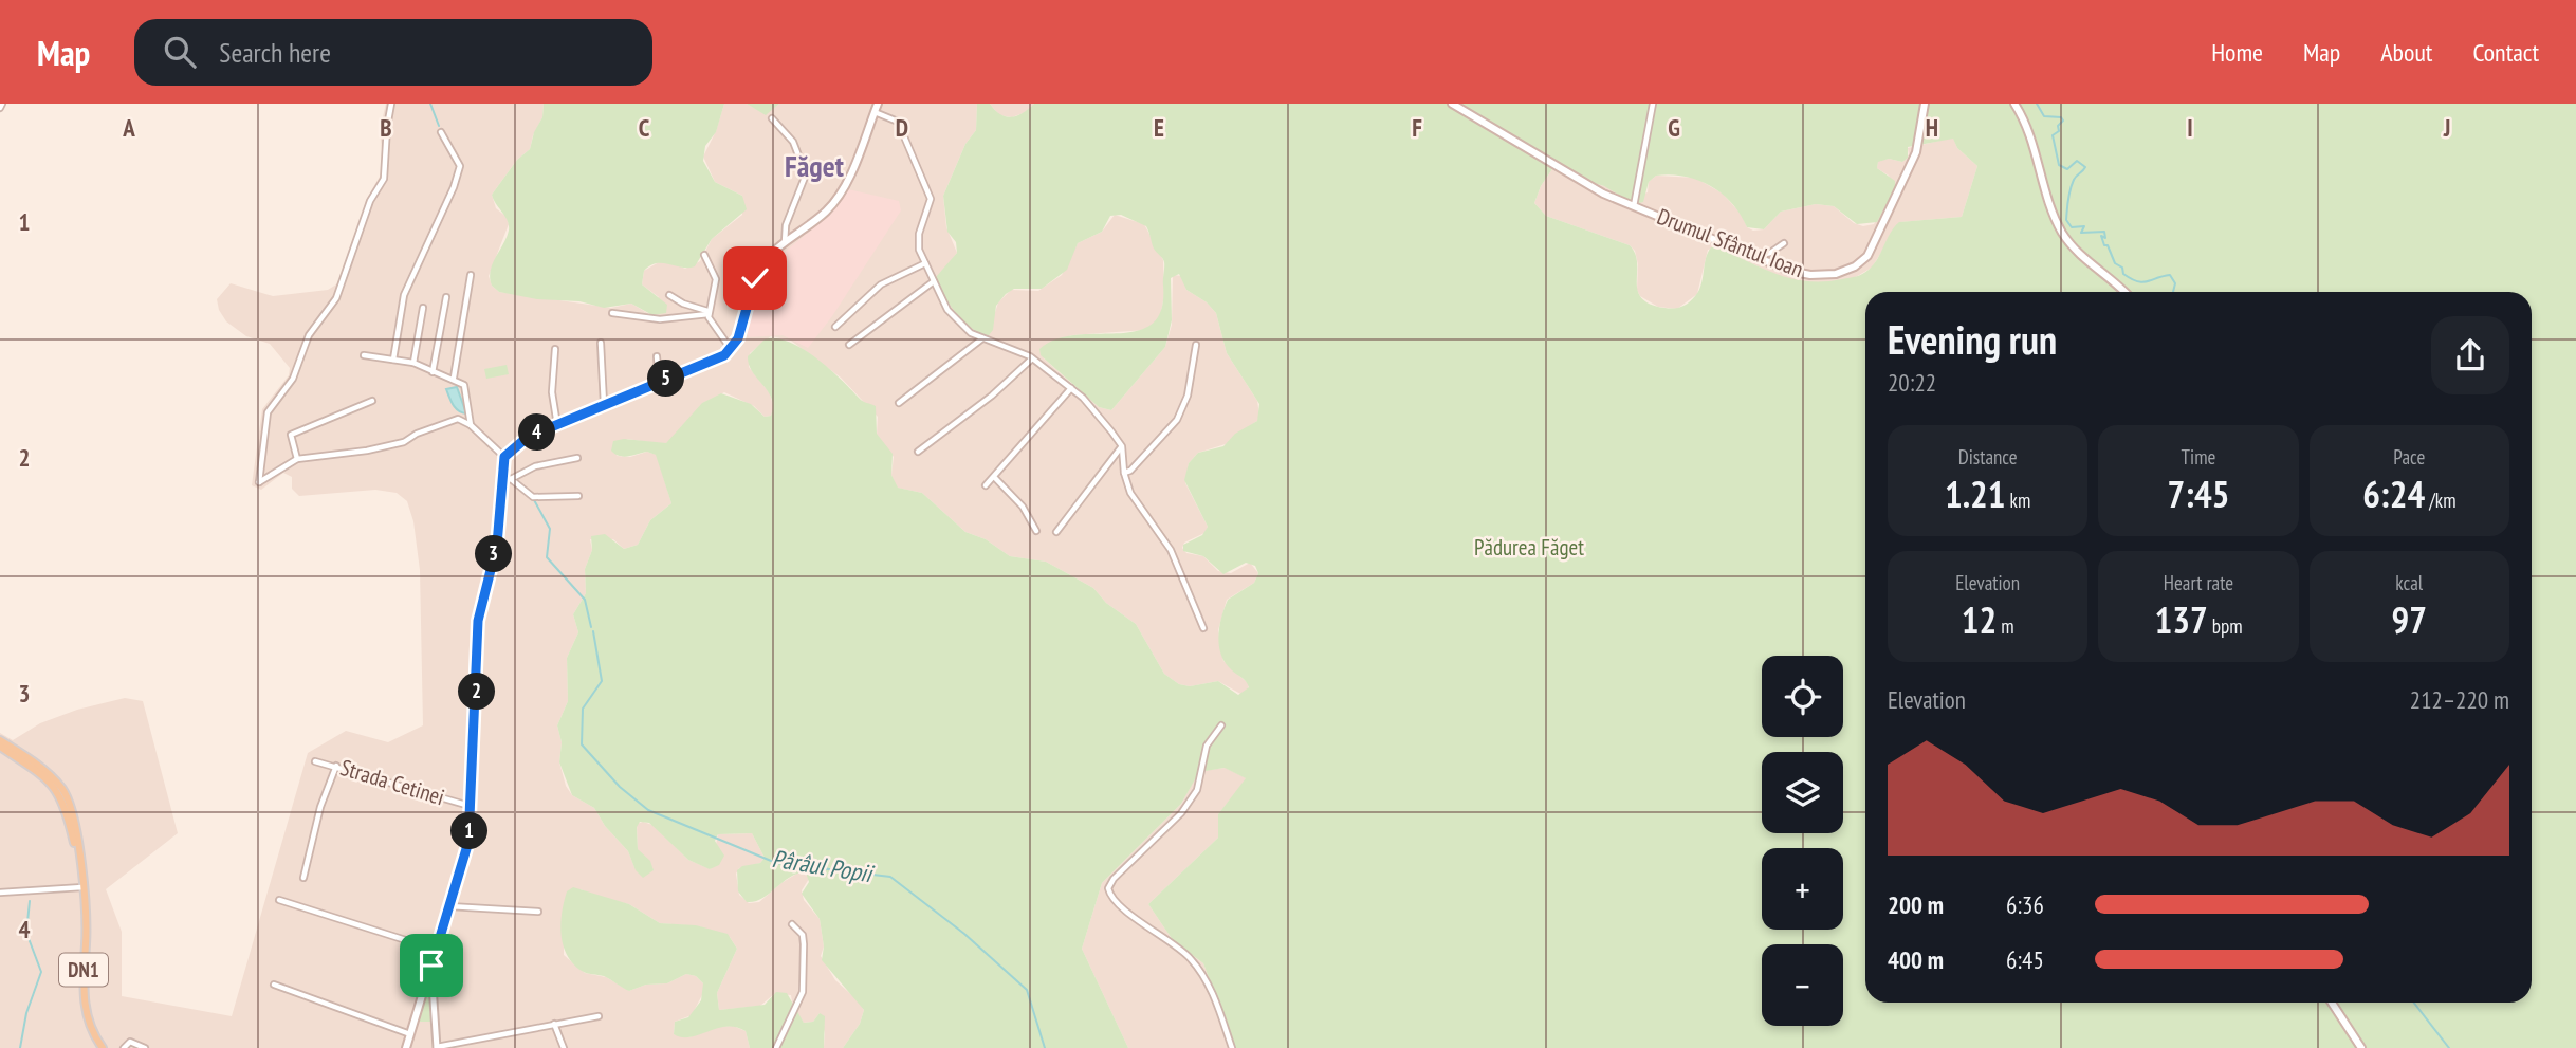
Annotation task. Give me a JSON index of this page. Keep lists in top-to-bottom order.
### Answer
{
  "streets": {
    "main road": ["Drumul Sfântul Ioan", "DN1"],
    "street": ["Strada Cetinei"]
  },
  "districts": ["Făget"],
  "water": ["Pârâul Popii"],
  "parks": ["Pădurea Făget"],
  "page": {
    "header": "Map",
    "search": "Search here",
    "nav": [
      "Home",
      "Map",
      "About",
      "Contact"
    ],
    "heading": ["Evening run", "20:22"],
    "pins": [
      "5",
      "4",
      "3",
      "2",
      "1"
    ],
    "stats": [
      ["Distance", "1.21 km"],
      ["Time", "7:45"],
      ["Pace", "6:24 /km"],
      ["Elevation", "12 m"],
      ["Heart rate", "137 bpm"],
      ["kcal", "97"]
    ],
    "map_buttons": ["+", "−"],
    "chart": ["Elevation", "212–220 m"],
    "list": [
      {
        "name": "200 m",
        "note": "6:36"
      },
      {
        "name": "400 m",
        "note": "6:45"
      }
    ]
  },
  "grid": {
    "columns": [
      "A",
      "B",
      "C",
      "D",
      "E",
      "F",
      "G",
      "H",
      "I",
      "J"
    ],
    "rows": [
      "1",
      "2",
      "3",
      "4"
    ]
  }
}
